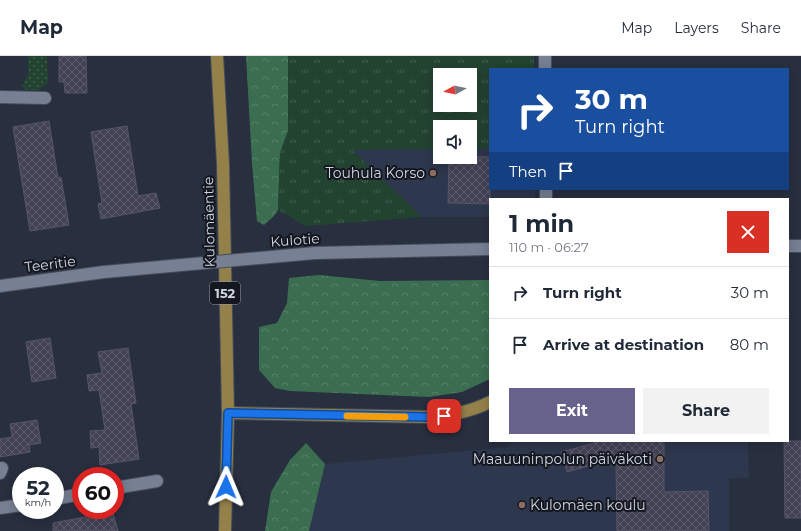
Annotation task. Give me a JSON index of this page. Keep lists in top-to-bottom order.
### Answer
{
  "streets": {
    "main road": ["Kulomäentie", "152"],
    "street": ["Kulotie", "Teeritie"]
  },
  "crossings": [
    ["Kulotie", "Teeritie"]
  ],
  "places": ["Touhula Korso", "Maauuninpolun päiväkoti", "Kulomäen koulu"],
  "north": "left",
  "page": {
    "header": "Map",
    "nav": ["Map", "Layers", "Share"],
    "turn": ["30 m", "Turn right"],
    "then": "Then",
    "heading": ["1 min", "110 m · 06:27"],
    "list": [
      {
        "name": "Turn right",
        "value": "30 m"
      },
      {
        "name": "Arrive at destination",
        "value": "80 m"
      }
    ],
    "buttons": ["Exit", "Share"],
    "speed": "52 km/h",
    "limit": "60"
  }
}
